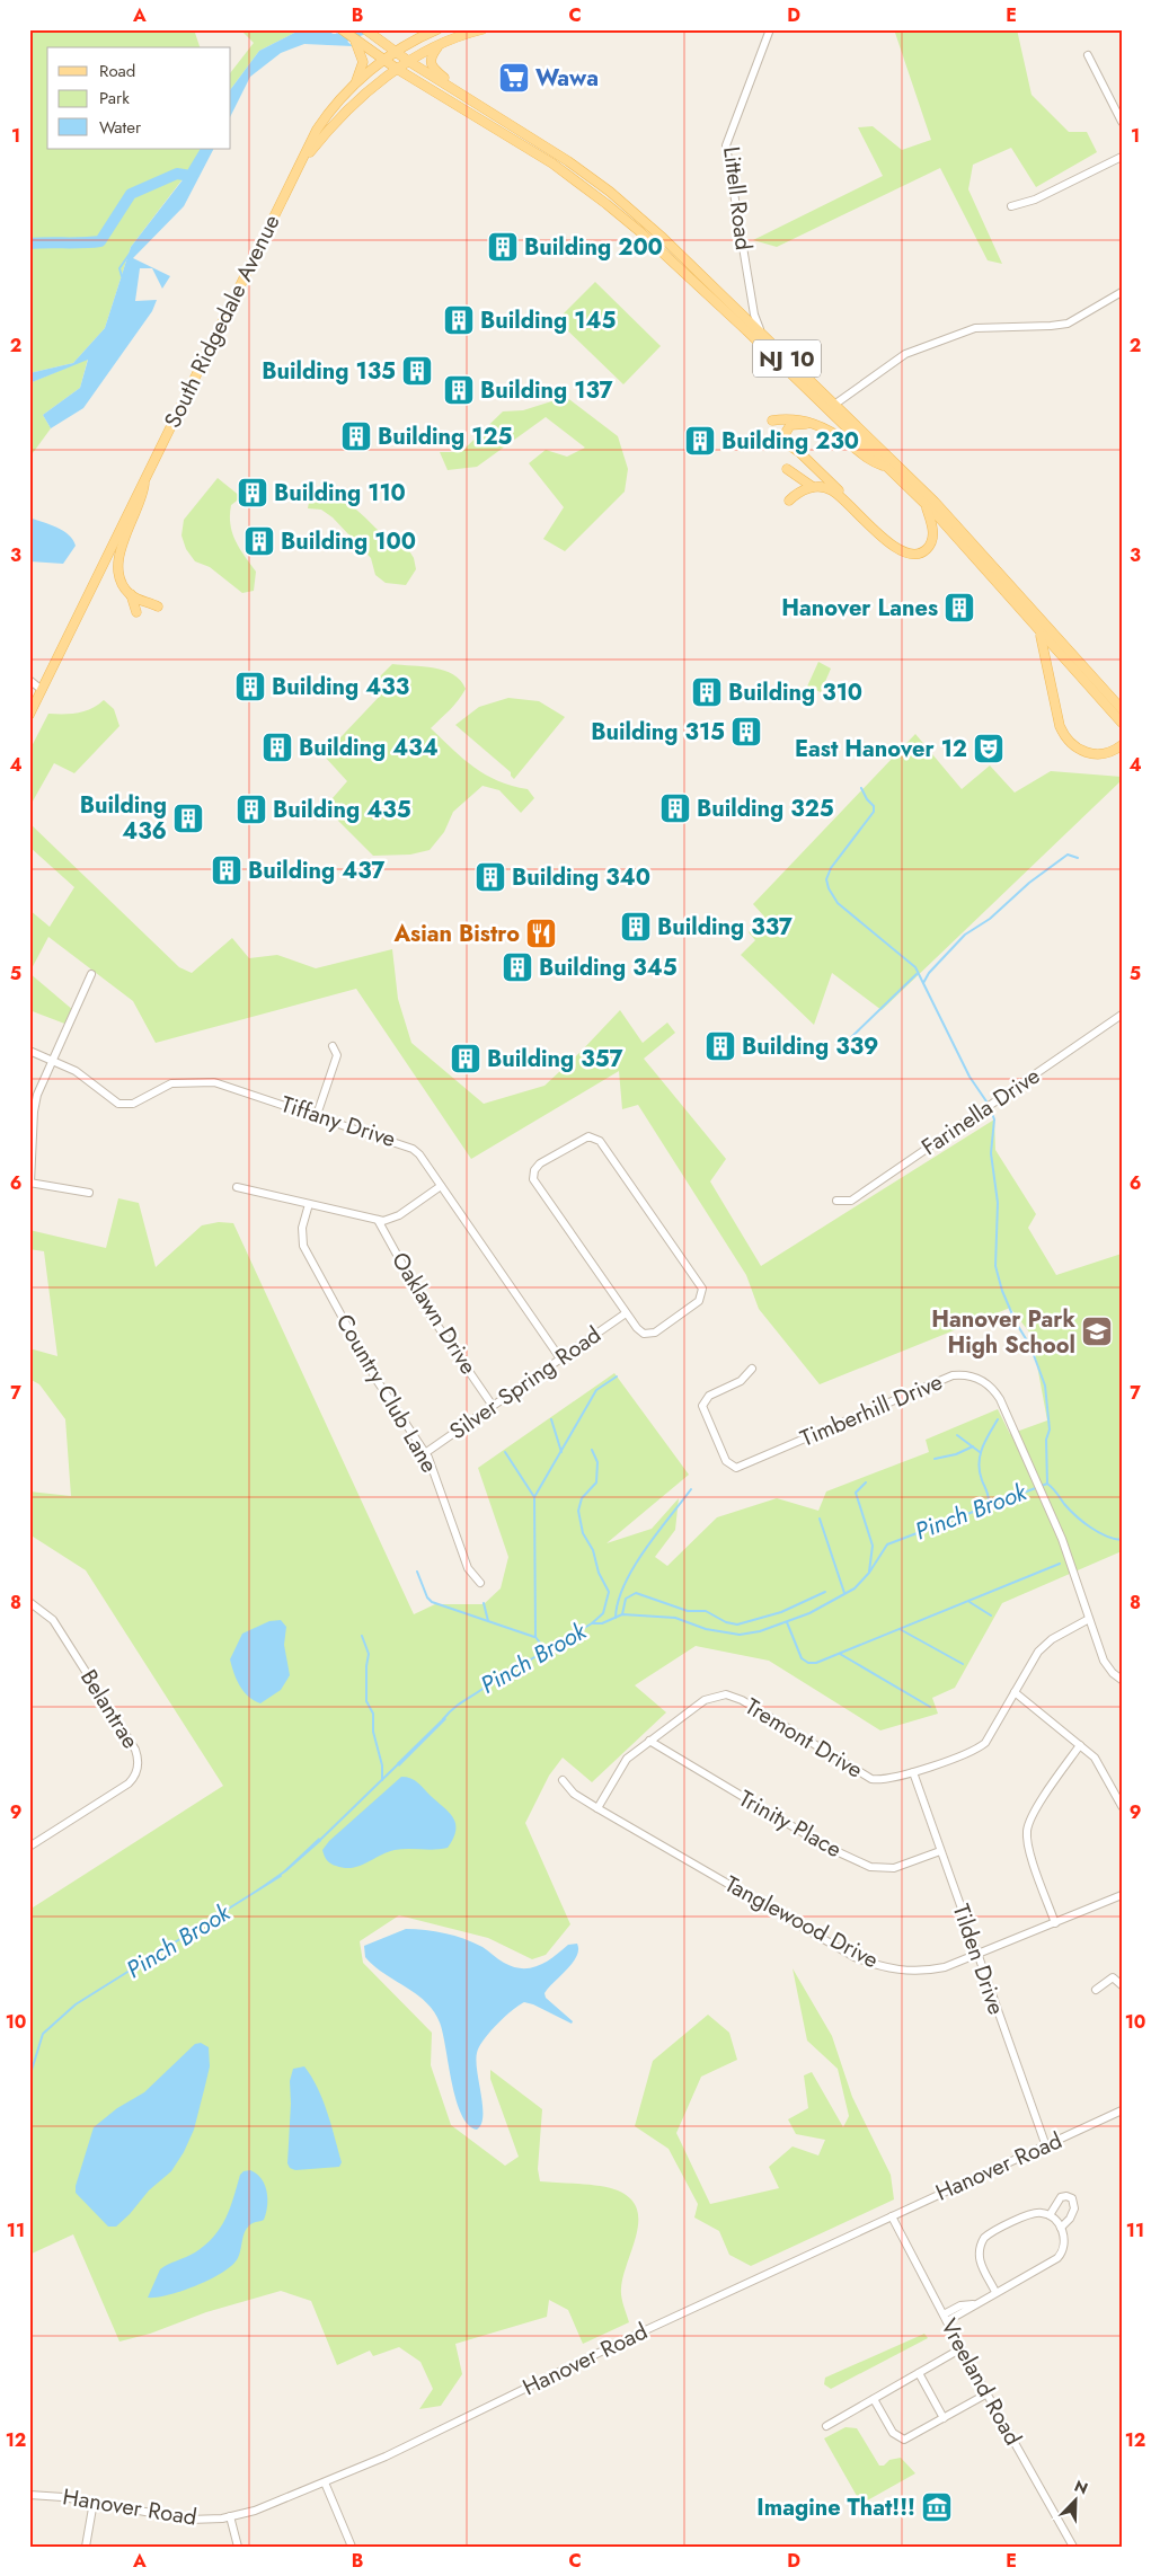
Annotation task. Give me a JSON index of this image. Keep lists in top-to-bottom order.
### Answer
{
  "streets": {
    "main road": ["South Ridgedale Avenue", "NJ 10"],
    "street": [
      "Littell Road",
      "Farinella Drive",
      "Tiffany Drive",
      "Oaklawn Drive",
      "Silver Spring Road",
      "Country Club Lane",
      "Timberhill Drive",
      "Belantrae",
      "Tremont Drive",
      "Trinity Place",
      "Tanglewood Drive",
      "Tilden Drive",
      "Hanover Road",
      "Vreeland Road"
    ]
  },
  "crossings": [
    ["Littell Road", "NJ 10"],
    ["South Ridgedale Avenue", "NJ 10"],
    ["Tiffany Drive", "Silver Spring Road"],
    ["Oaklawn Drive", "Silver Spring Road"],
    ["Silver Spring Road", "Country Club Lane"],
    ["Timberhill Drive", "Tremont Drive"],
    ["Tremont Drive", "Trinity Place"],
    ["Tremont Drive", "Tanglewood Drive"],
    ["Tremont Drive", "Tilden Drive"],
    ["Trinity Place", "Tilden Drive"],
    ["Tanglewood Drive", "Tilden Drive"],
    ["Tilden Drive", "Hanover Road"],
    ["Hanover Road", "Vreeland Road"]
  ],
  "water": ["Pinch Brook"],
  "places": {
    "supermarket": ["Wawa"],
    "building": [
      "Building 200",
      "Building 145",
      "Building 135",
      "Building 137",
      "Building 125",
      "Building 230",
      "Building 110",
      "Building 100",
      "Hanover Lanes",
      "Building 433",
      "Building 310",
      "Building 315",
      "Building 434",
      "Building 325",
      "Building 435",
      "Building 436",
      "Building 437",
      "Building 340",
      "Building 337",
      "Building 345",
      "Building 339",
      "Building 357"
    ],
    "theatre": ["East Hanover 12"],
    "restaurant": ["Asian Bistro"],
    "school or university": ["Hanover Park High School"],
    "museum": ["Imagine That!!!"]
  },
  "legend": ["Road", "Park", "Water"],
  "north": "top right",
  "grid": {
    "columns": [
      "A",
      "B",
      "C",
      "D",
      "E"
    ],
    "rows": [
      "1",
      "2",
      "3",
      "4",
      "5",
      "6",
      "7",
      "8",
      "9",
      "10",
      "11",
      "12"
    ]
  }
}
